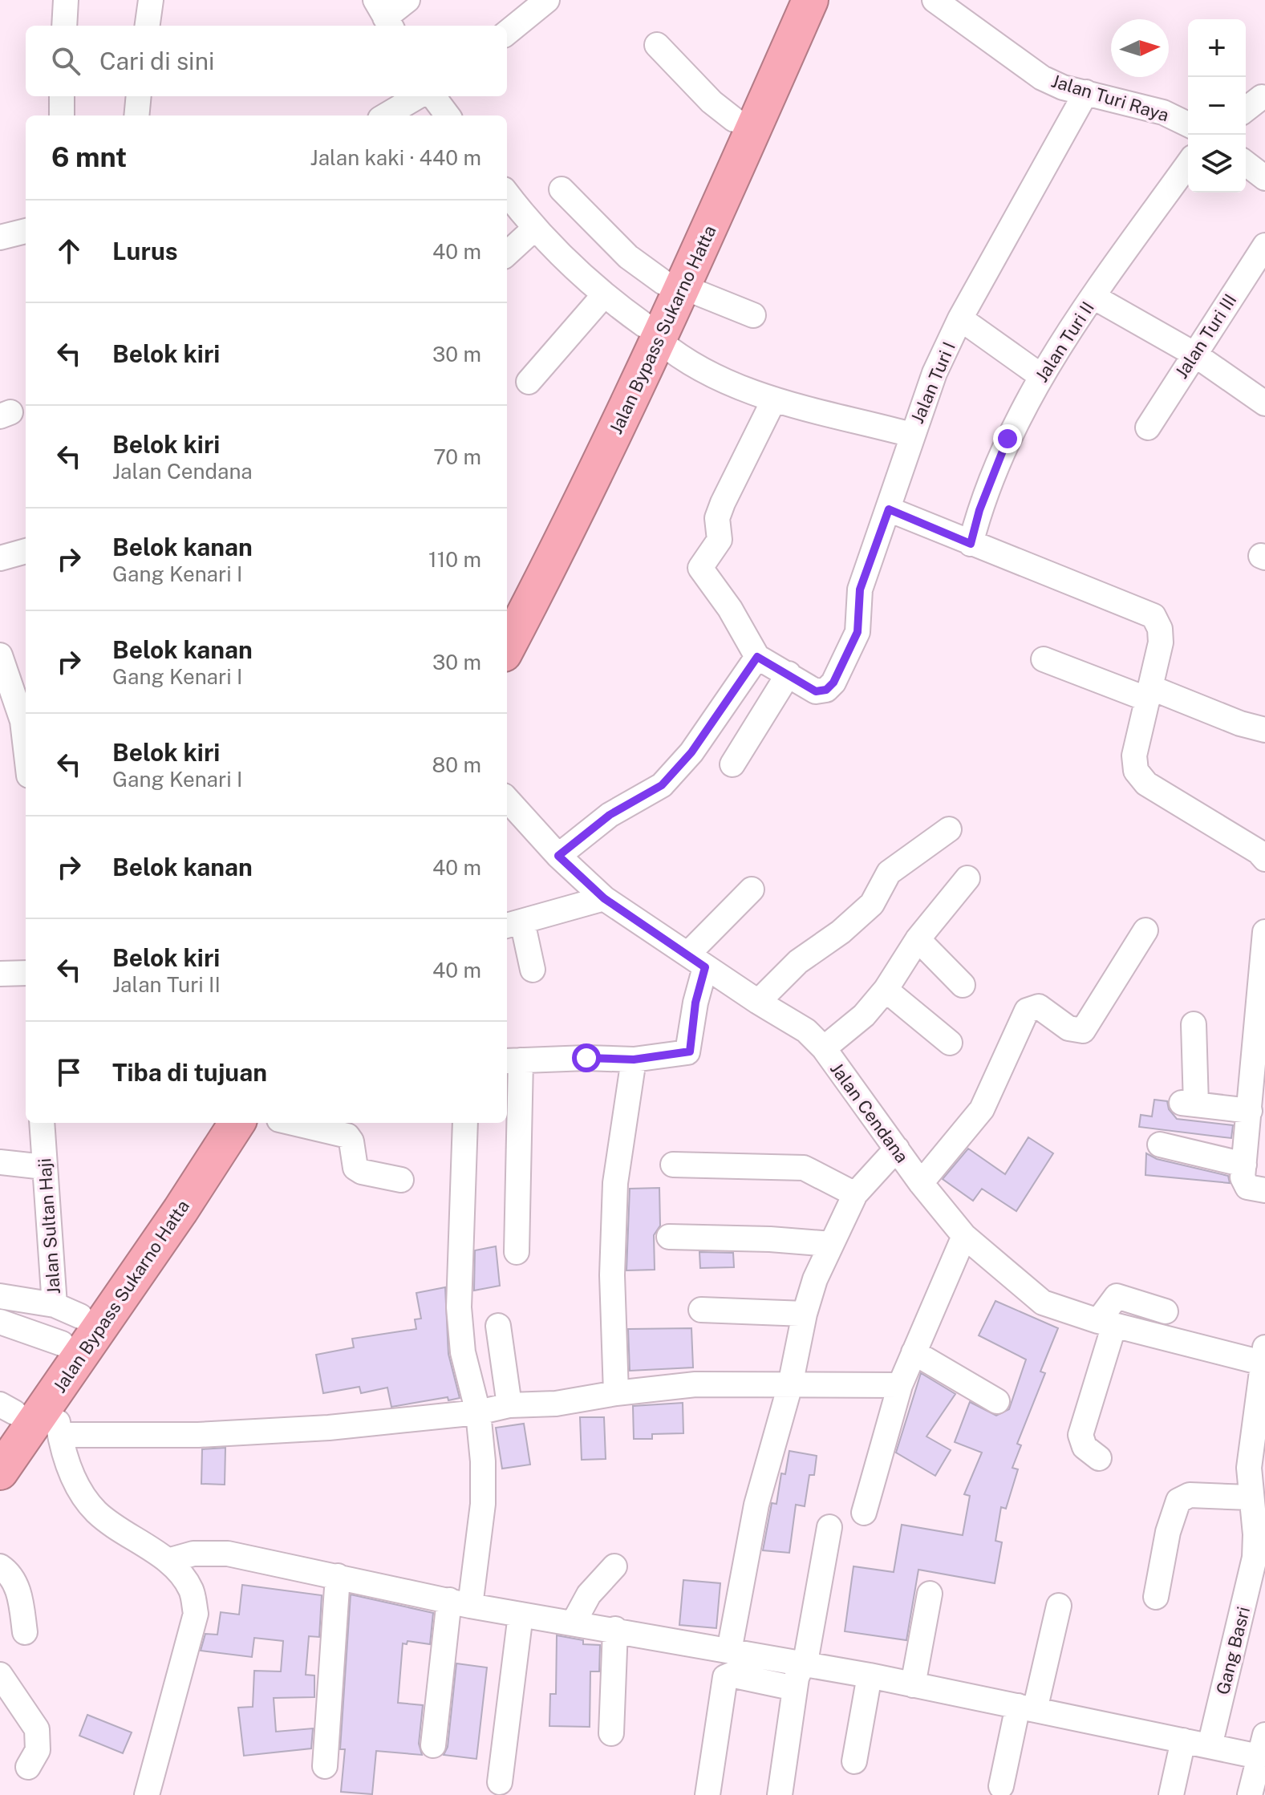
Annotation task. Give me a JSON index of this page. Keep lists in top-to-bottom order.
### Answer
{
  "streets": {
    "highway": ["Jalan Bypass Sukarno Hatta"],
    "street": [
      "Jalan Turi Raya",
      "Jalan Turi III",
      "Jalan Turi II",
      "Jalan Turi I",
      "Jalan Cendana",
      "Jalan Sultan Haji",
      "Gang Basri"
    ]
  },
  "crossings": [
    ["Jalan Turi Raya", "Jalan Turi I"],
    ["Jalan Bypass Sukarno Hatta", "Jalan Turi I"],
    ["Jalan Bypass Sukarno Hatta", "Jalan Sultan Haji"],
    ["Jalan Cendana", "Gang Basri"]
  ],
  "north": "right",
  "page": {
    "map_buttons": ["+", "−"],
    "search": "Cari di sini",
    "heading": ["6 mnt", "Jalan kaki · 440 m"],
    "list": [
      ["Lurus", "40 m"],
      ["Belok kiri", "30 m"],
      ["Belok kiri", "Jalan Cendana", "70 m"],
      ["Belok kanan", "Gang Kenari I", "110 m"],
      ["Belok kanan", "Gang Kenari I", "30 m"],
      ["Belok kiri", "Gang Kenari I", "80 m"],
      ["Belok kanan", "40 m"],
      ["Belok kiri", "Jalan Turi II", "40 m"],
      "Tiba di tujuan"
    ]
  }
}
